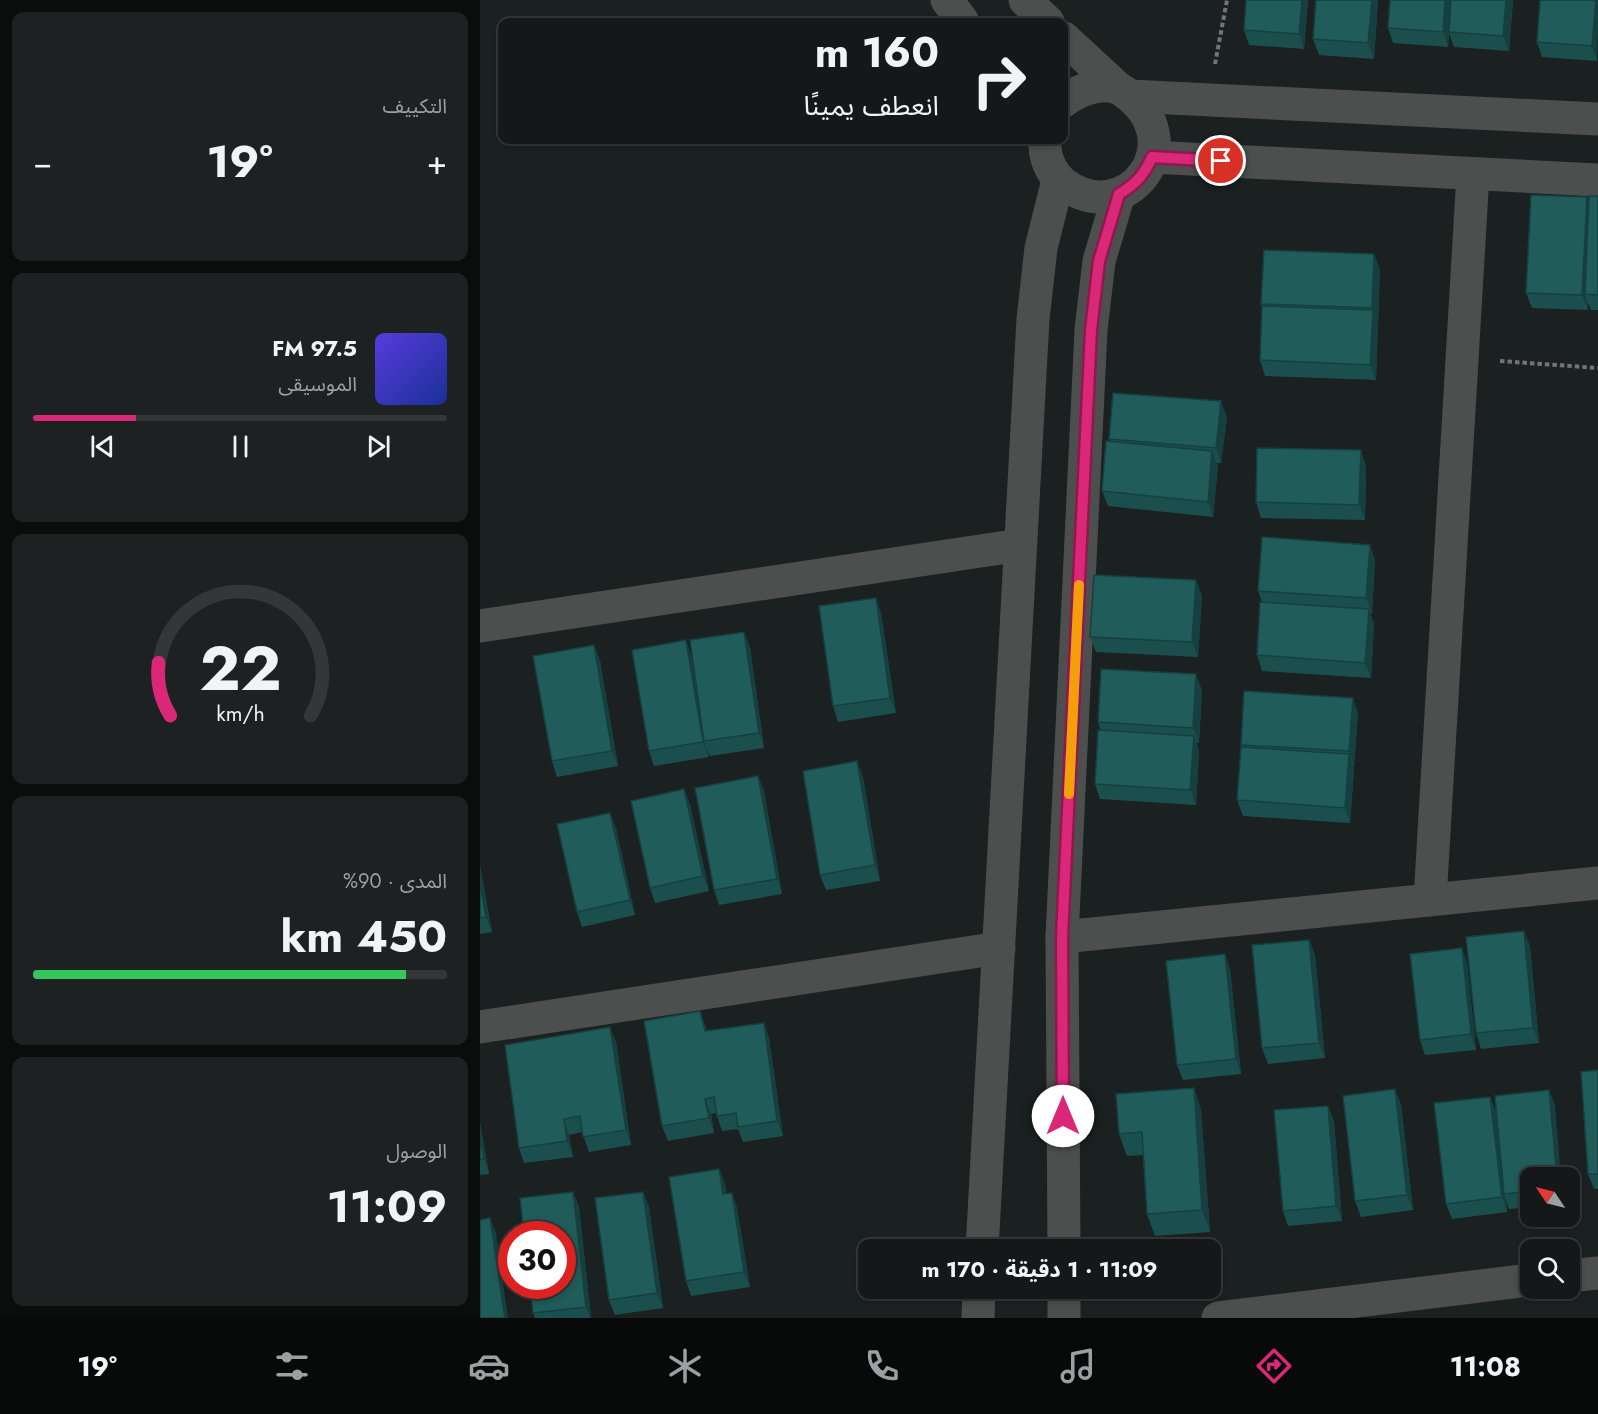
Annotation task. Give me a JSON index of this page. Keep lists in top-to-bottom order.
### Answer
{
  "north": "top left",
  "page": {
    "tile": [
      "التكييف",
      ["المدى · 90%", "450 km"],
      ["الوصول", "11:09"]
    ],
    "turn": ["160 m", "انعطف يمينًا"],
    "heat": ["−", "19°", "+"],
    "song": ["97.5 FM", "الموسيقى"],
    "limit": "30",
    "trip": "11:09 · 1 دقيقة · 170 m",
    "tabs": ["11:08", "19°"],
    "gauge": ["22", "km/h"]
  }
}
